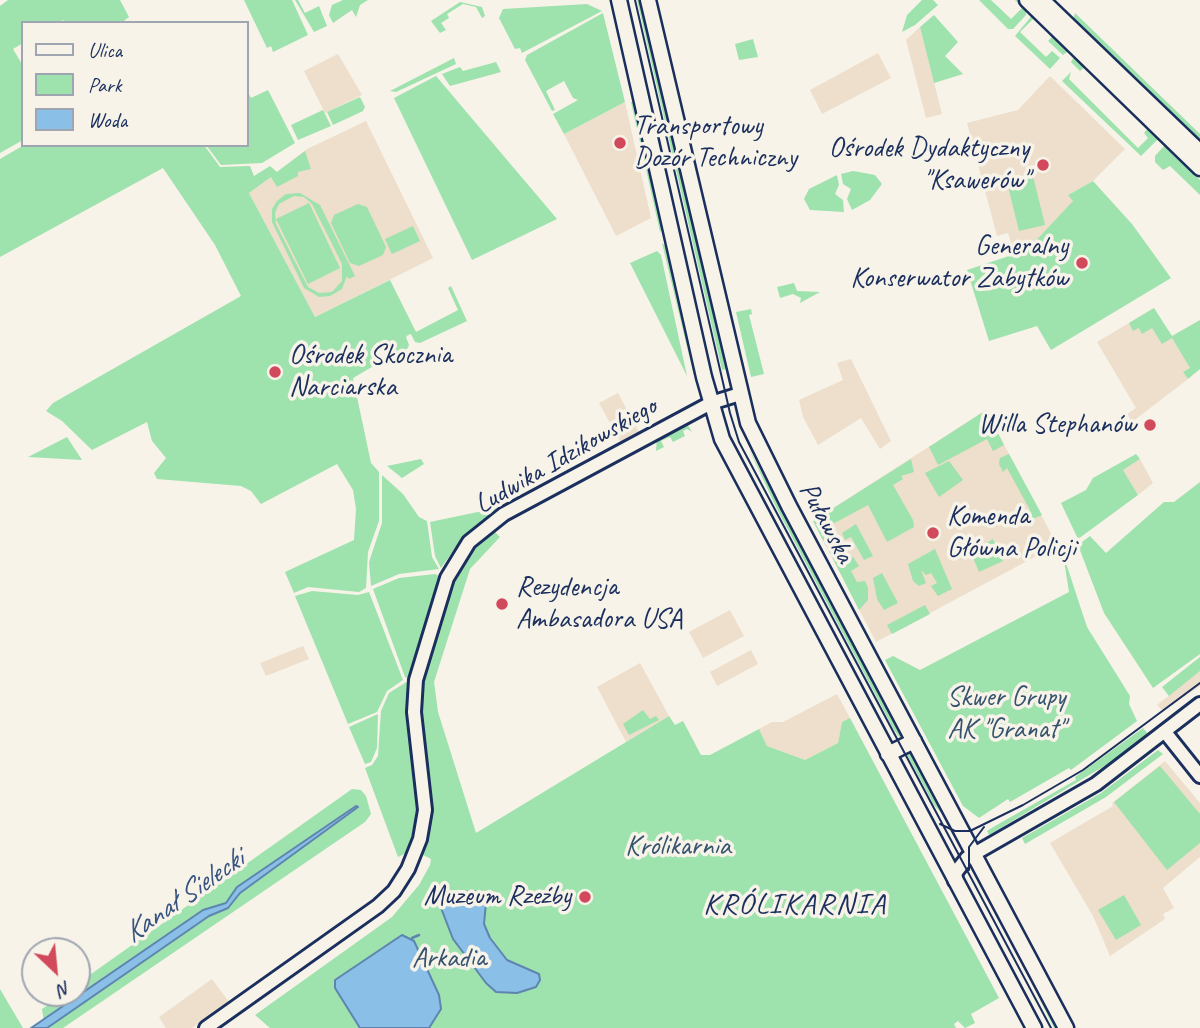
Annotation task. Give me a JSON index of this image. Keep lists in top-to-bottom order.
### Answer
{
  "streets": {
    "main road": ["Puławska"],
    "street": ["Ludwika Idzikowskiego"]
  },
  "crossings": [
    ["Ludwika Idzikowskiego", "Puławska"]
  ],
  "districts": ["KRÓLIKARNIA"],
  "water": ["Kanał Sielecki"],
  "parks": ["Skwer Grupy AK \"Granat\"", "Królikarnia", "Arkadia"],
  "places": [
    "Transportowy Dozór Techniczny",
    "Ośrodek Dydaktyczny \"Ksawerów\"",
    "Generalny Konserwator Zabytków",
    "Ośrodek Skocznia Narciarska",
    "Willa Stephanów",
    "Komenda Główna Policji",
    "Rezydencja Ambasadora USA",
    "Muzeum Rzeźby"
  ],
  "legend": ["Ulica", "Park", "Woda"],
  "north": "bottom right"
}
